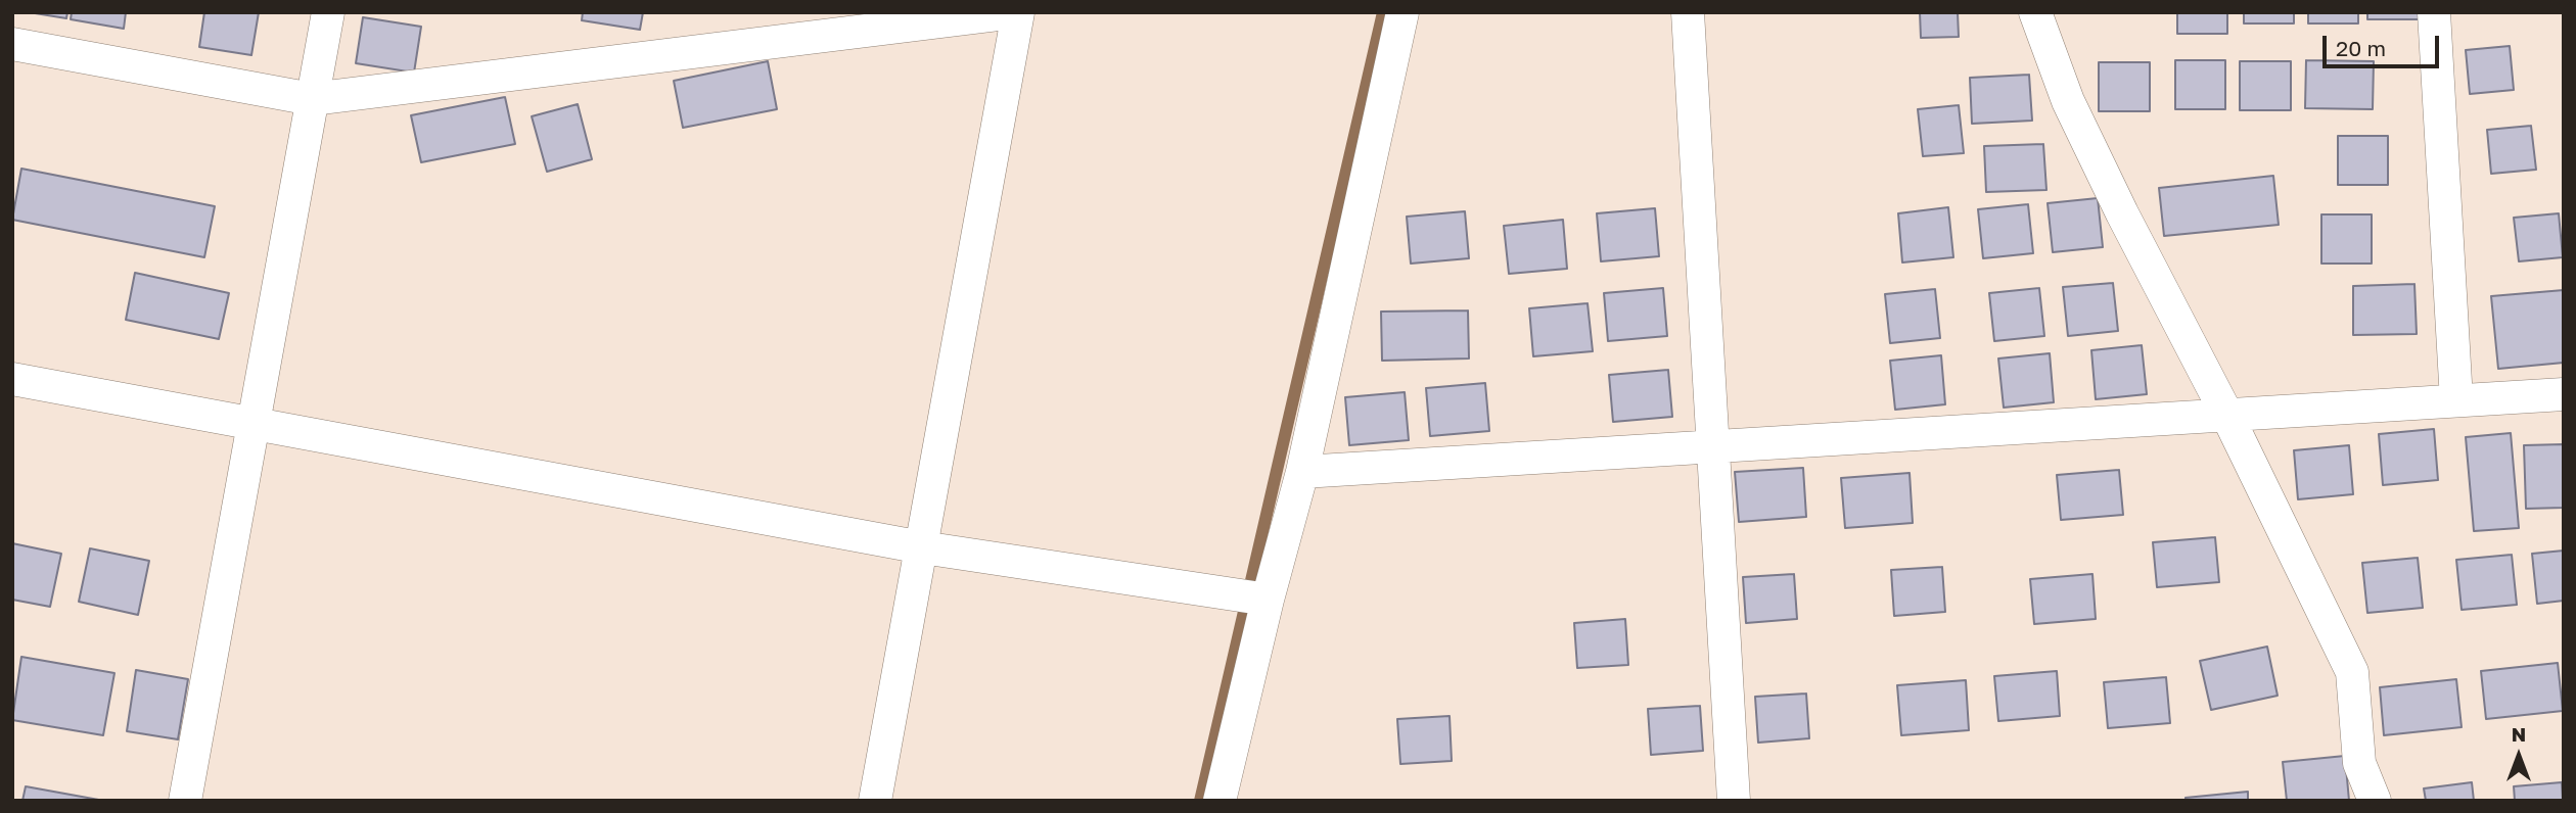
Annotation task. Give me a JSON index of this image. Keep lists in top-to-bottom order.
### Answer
{
  "scale_bar": "20 m",
  "north": "top"
}
